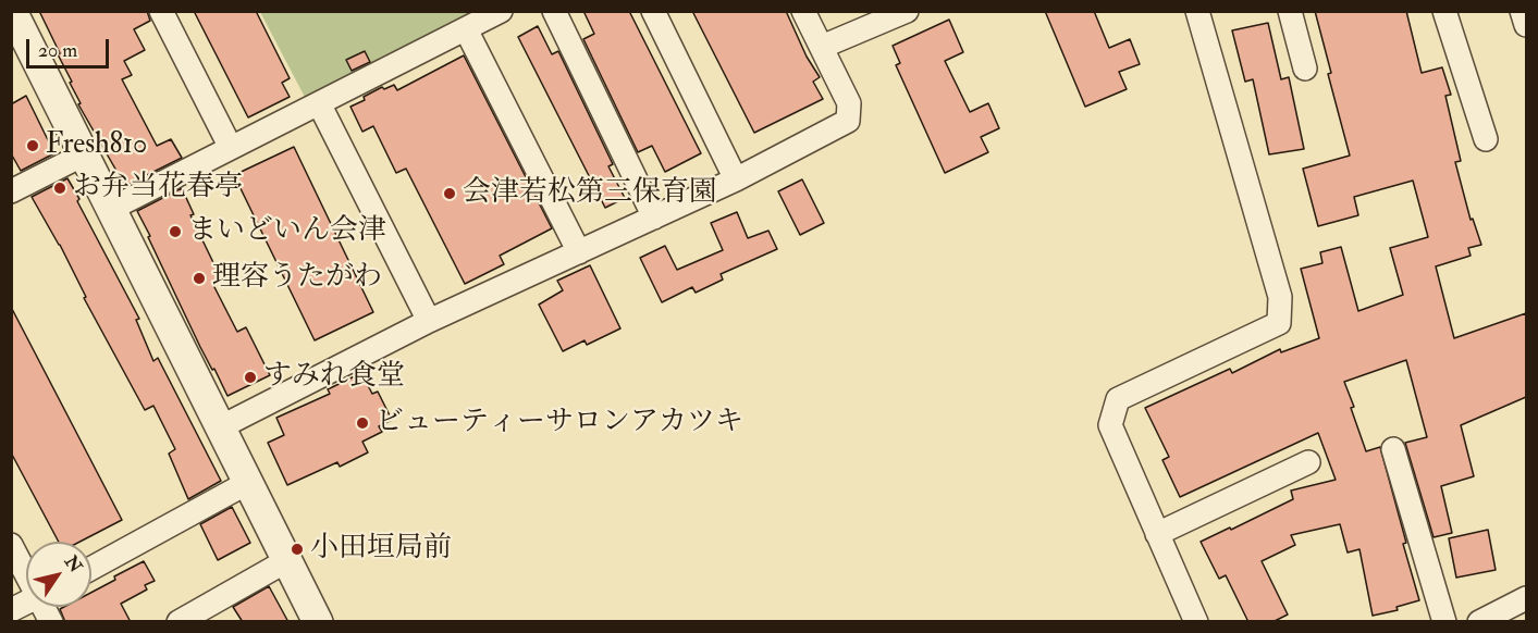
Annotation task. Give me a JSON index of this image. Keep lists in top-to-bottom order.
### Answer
{
  "places": [
    "Fresh810",
    "お弁当花春亭",
    "会津若松第三保育園",
    "まいどいん会津",
    "理容うたがわ",
    "すみれ食堂",
    "ビューティーサロンアカツキ",
    "小田垣局前"
  ],
  "scale_bar": "20 m",
  "north": "top right"
}
